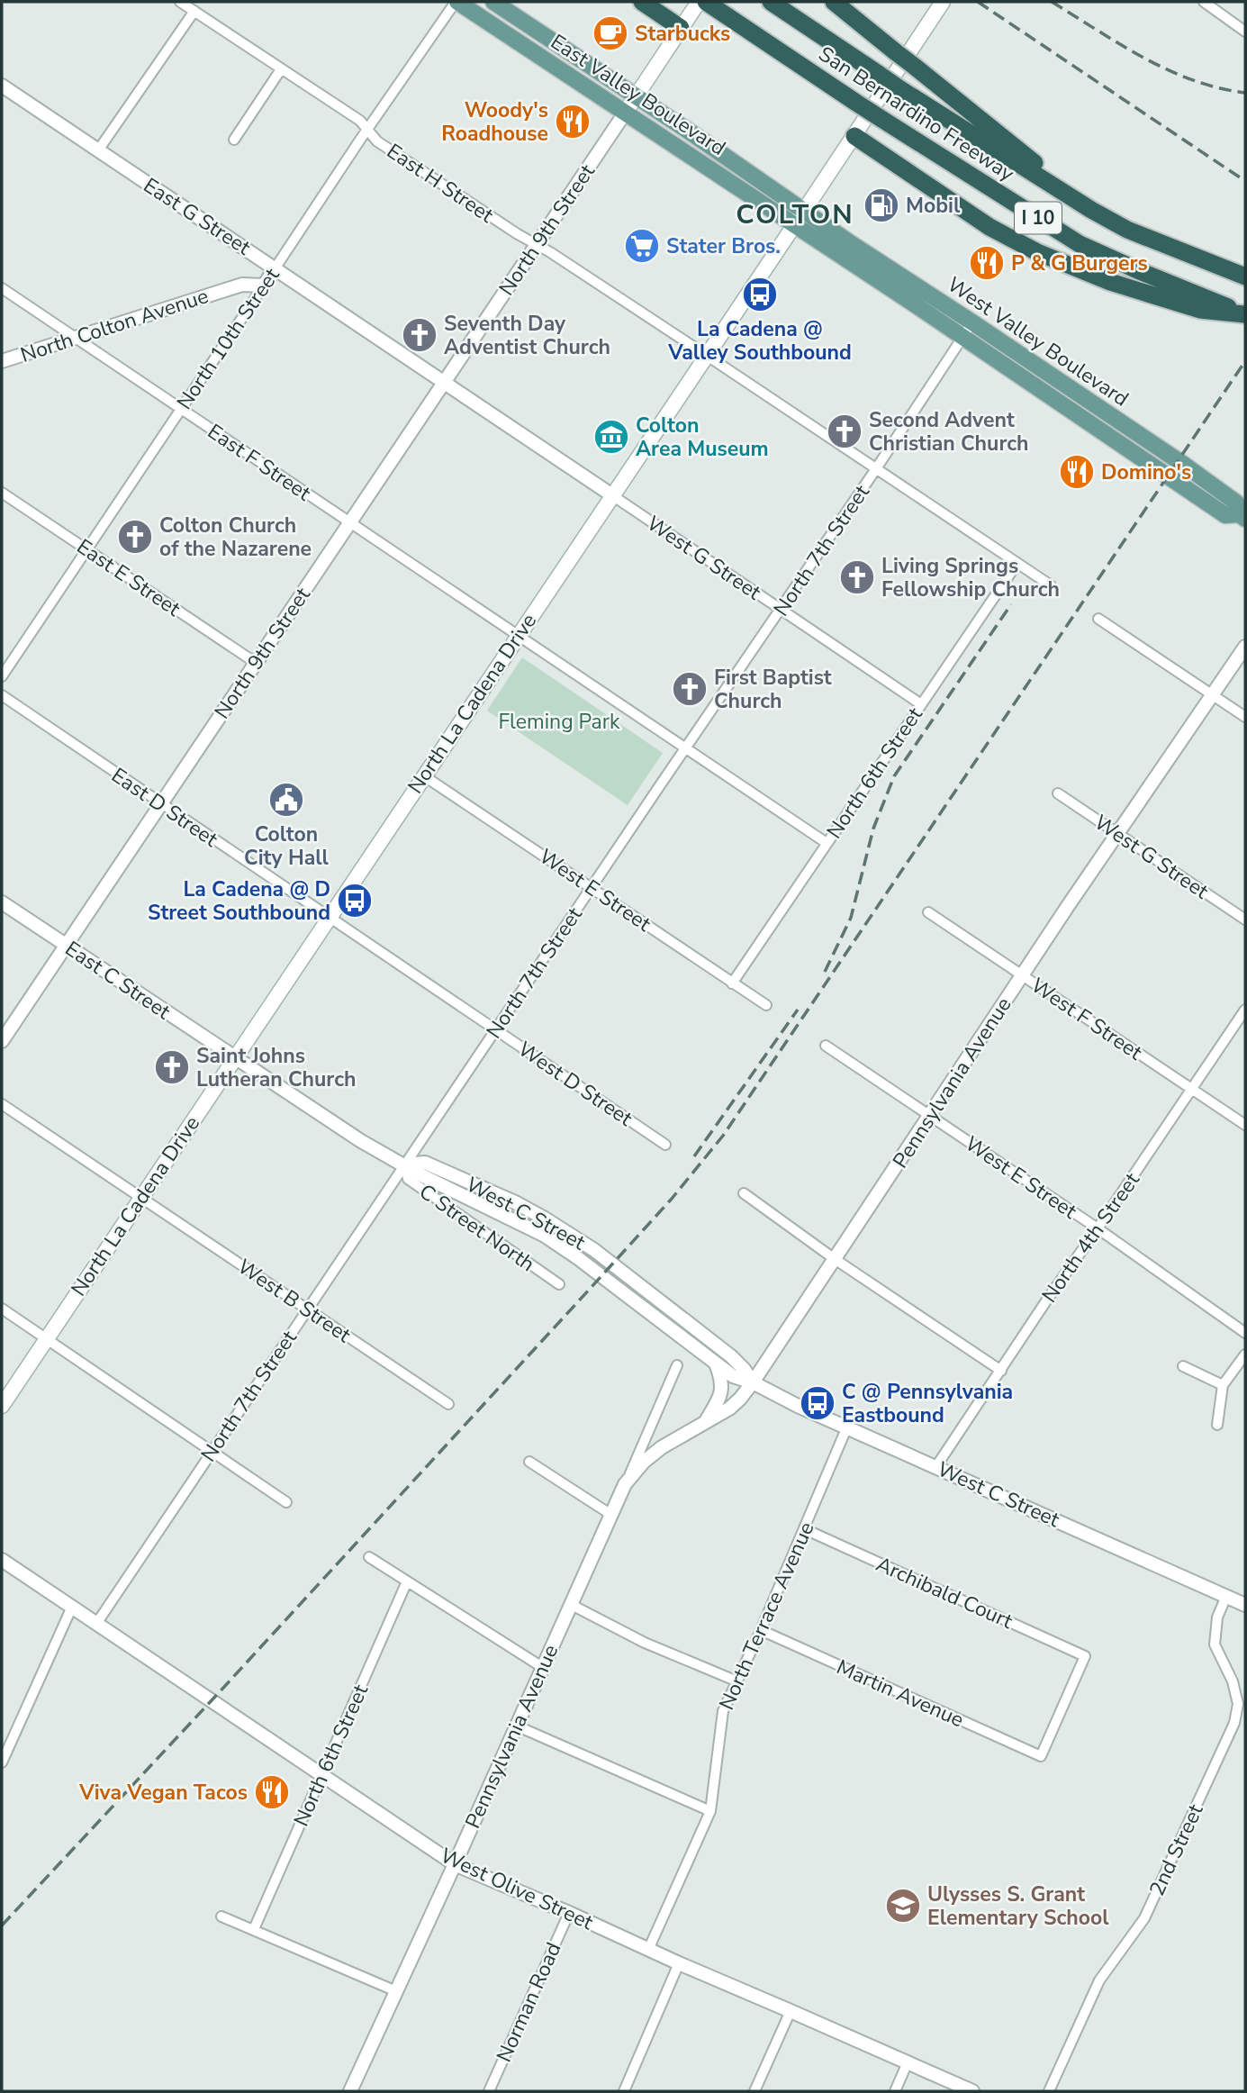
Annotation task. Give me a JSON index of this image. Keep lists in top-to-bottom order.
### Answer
{
  "streets": {
    "highway": ["San Bernardino Freeway", "I 10"],
    "main road": ["East Valley Boulevard", "West Valley Boulevard", "North La Cadena Drive"],
    "street": [
      "East H Street",
      "East G Street",
      "North 9th Street",
      "North Colton Avenue",
      "North 10th Street",
      "East F Street",
      "North 7th Street",
      "West G Street",
      "East E Street",
      "North 6th Street",
      "East D Street",
      "West E Street",
      "East C Street",
      "West F Street",
      "Pennsylvania Avenue",
      "West D Street",
      "West C Street",
      "C Street North",
      "North 4th Street",
      "West B Street",
      "Archibald Court",
      "North Terrace Avenue",
      "Martin Avenue",
      "2nd Street",
      "West Olive Street",
      "Norman Road"
    ]
  },
  "crossings": [
    ["East Valley Boulevard", "North 9th Street"],
    ["East Valley Boulevard", "North 10th Street"],
    ["East Valley Boulevard", "West Valley Boulevard"],
    ["East Valley Boulevard", "North La Cadena Drive"],
    ["East H Street", "North 9th Street"],
    ["East H Street", "North 10th Street"],
    ["East H Street", "North 7th Street"],
    ["East H Street", "North La Cadena Drive"],
    ["East H Street", "North 6th Street"],
    ["East G Street", "North 9th Street"],
    ["East G Street", "North 10th Street"],
    ["East G Street", "West G Street"],
    ["East G Street", "North La Cadena Drive"],
    ["North 9th Street", "East F Street"],
    ["North 9th Street", "East E Street"],
    ["North 9th Street", "East D Street"],
    ["North 9th Street", "East C Street"],
    ["North Colton Avenue", "North 10th Street"],
    ["North Colton Avenue", "East F Street"],
    ["North 10th Street", "East F Street"],
    ["North 10th Street", "East E Street"],
    ["West Valley Boulevard", "North 7th Street"],
    ["West Valley Boulevard", "North La Cadena Drive"],
    ["East F Street", "North La Cadena Drive"],
    ["North 7th Street", "West G Street"],
    ["North 7th Street", "West E Street"],
    ["North 7th Street", "West D Street"],
    ["North 7th Street", "West C Street"],
    ["North 7th Street", "C Street North"],
    ["North 7th Street", "West B Street"],
    ["North 7th Street", "West Olive Street"],
    ["West G Street", "North La Cadena Drive"],
    ["West G Street", "North 6th Street"],
    ["West G Street", "Pennsylvania Avenue"],
    ["North La Cadena Drive", "East D Street"],
    ["North La Cadena Drive", "West E Street"],
    ["North La Cadena Drive", "East C Street"],
    ["North La Cadena Drive", "West D Street"],
    ["North La Cadena Drive", "West C Street"],
    ["North La Cadena Drive", "West B Street"],
    ["North 6th Street", "West E Street"],
    ["North 6th Street", "West Olive Street"],
    ["East D Street", "West D Street"],
    ["West E Street", "Pennsylvania Avenue"],
    ["West E Street", "North 4th Street"],
    ["East C Street", "West C Street"],
    ["West F Street", "Pennsylvania Avenue"],
    ["West F Street", "North 4th Street"],
    ["Pennsylvania Avenue", "West C Street"],
    ["Pennsylvania Avenue", "West Olive Street"],
    ["West C Street", "C Street North"],
    ["West C Street", "North 4th Street"],
    ["West C Street", "North Terrace Avenue"],
    ["West C Street", "2nd Street"],
    ["Archibald Court", "North Terrace Avenue"],
    ["Archibald Court", "Martin Avenue"],
    ["North Terrace Avenue", "Martin Avenue"],
    ["North Terrace Avenue", "West Olive Street"],
    ["West Olive Street", "Norman Road"]
  ],
  "districts": ["COLTON"],
  "parks": ["Fleming Park"],
  "places": {
    "cafe": ["Starbucks"],
    "restaurant": [
      "Woody's Roadhouse",
      "P & G Burgers",
      "Domino's",
      "Viva Vegan Tacos"
    ],
    "fuel station": ["Mobil"],
    "supermarket": ["Stater Bros."],
    "bus stop": ["La Cadena @ Valley Southbound", "La Cadena @ D Street Southbound", "C @ Pennsylvania Eastbound"],
    "church": [
      "Seventh Day Adventist Church",
      "Second Advent Christian Church",
      "Colton Church of the Nazarene",
      "Living Springs Fellowship Church",
      "First Baptist Church",
      "Saint Johns Lutheran Church"
    ],
    "museum": ["Colton Area Museum"],
    "public building": ["Colton City Hall"],
    "school or university": ["Ulysses S. Grant Elementary School"]
  }
}
